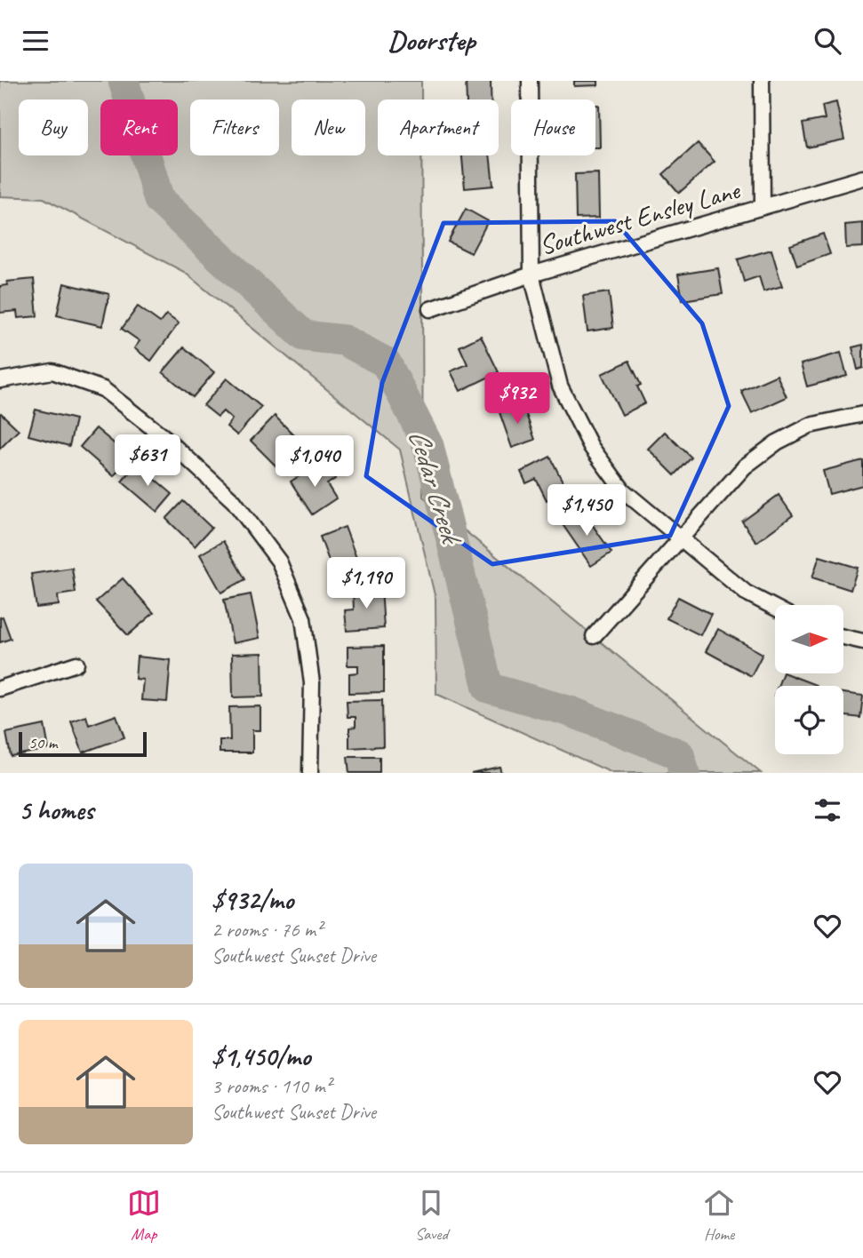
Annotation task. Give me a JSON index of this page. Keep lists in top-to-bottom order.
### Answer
{
  "streets": {
    "street": ["Southwest Ensley Lane"]
  },
  "water": ["Cedar Creek"],
  "scale_bar": "50 m",
  "north": "right",
  "page": {
    "header": "Doorstep",
    "chip": [
      "Buy",
      "Rent",
      "Filters",
      "New",
      "Apartment",
      "House"
    ],
    "price": [
      "$932",
      "$631",
      "$1,040",
      "$1,450",
      "$1,190"
    ],
    "scale": "50 m",
    "heading": "5 homes",
    "list": [
      {
        "name": "$932/mo",
        "note": "2 rooms · 76 m² · Southwest Sunset Drive"
      },
      {
        "name": "$1,450/mo",
        "note": "3 rooms · 110 m² · Southwest Sunset Drive"
      }
    ],
    "tabs": ["Map", "Saved", "Home"]
  }
}
